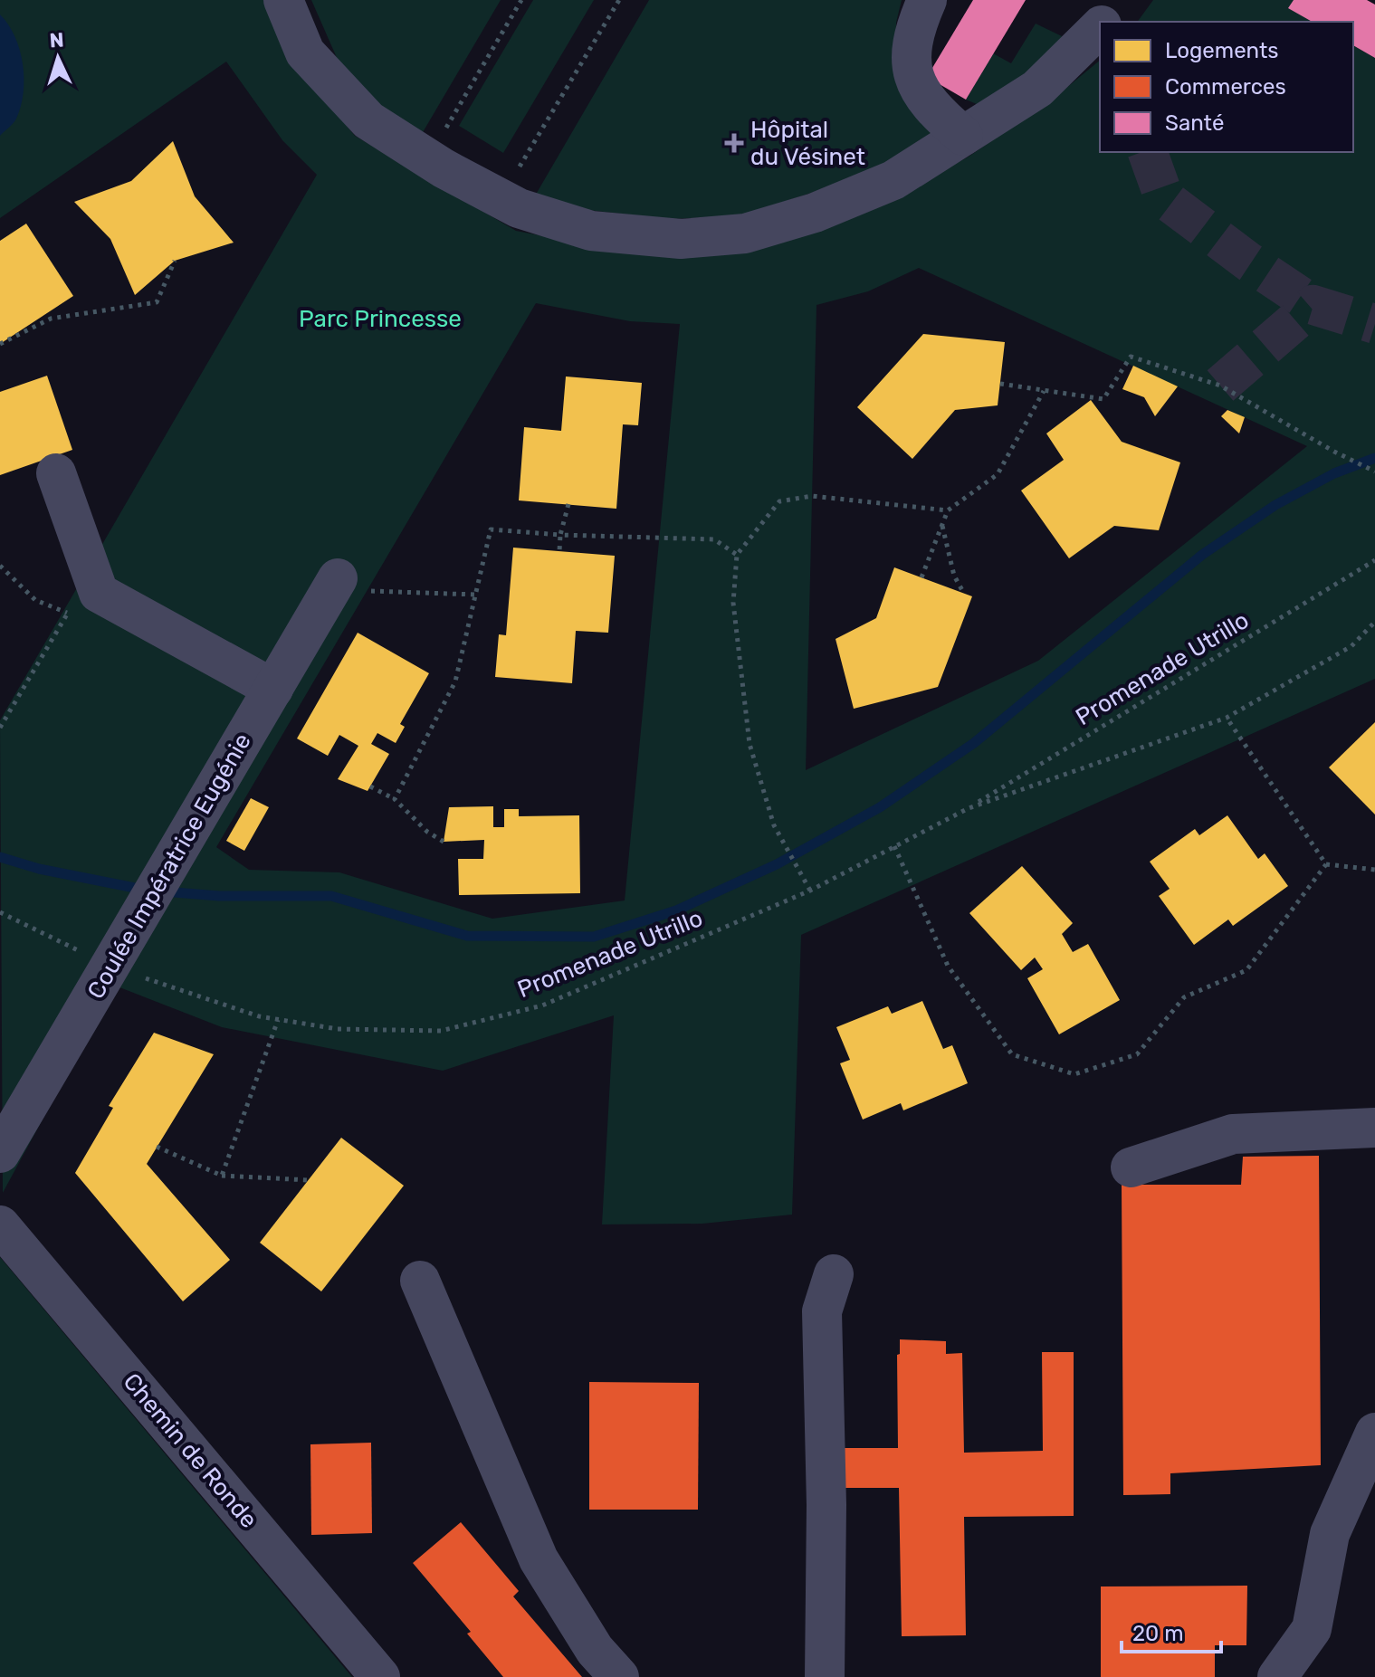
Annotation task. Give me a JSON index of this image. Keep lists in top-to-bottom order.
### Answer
{
  "streets": {
    "street": ["Coulée Impératrice Eugénie", "Chemin de Ronde"],
    "path": ["Promenade Utrillo"]
  },
  "crossings": [
    ["Promenade Utrillo", "Coulée Impératrice Eugénie"]
  ],
  "parks": ["Parc Princesse"],
  "places": {
    "health": ["Hôpital du Vésinet"]
  },
  "legend": ["Logements", "Commerces", "Santé"],
  "scale_bar": "20 m",
  "north": "top"
}
